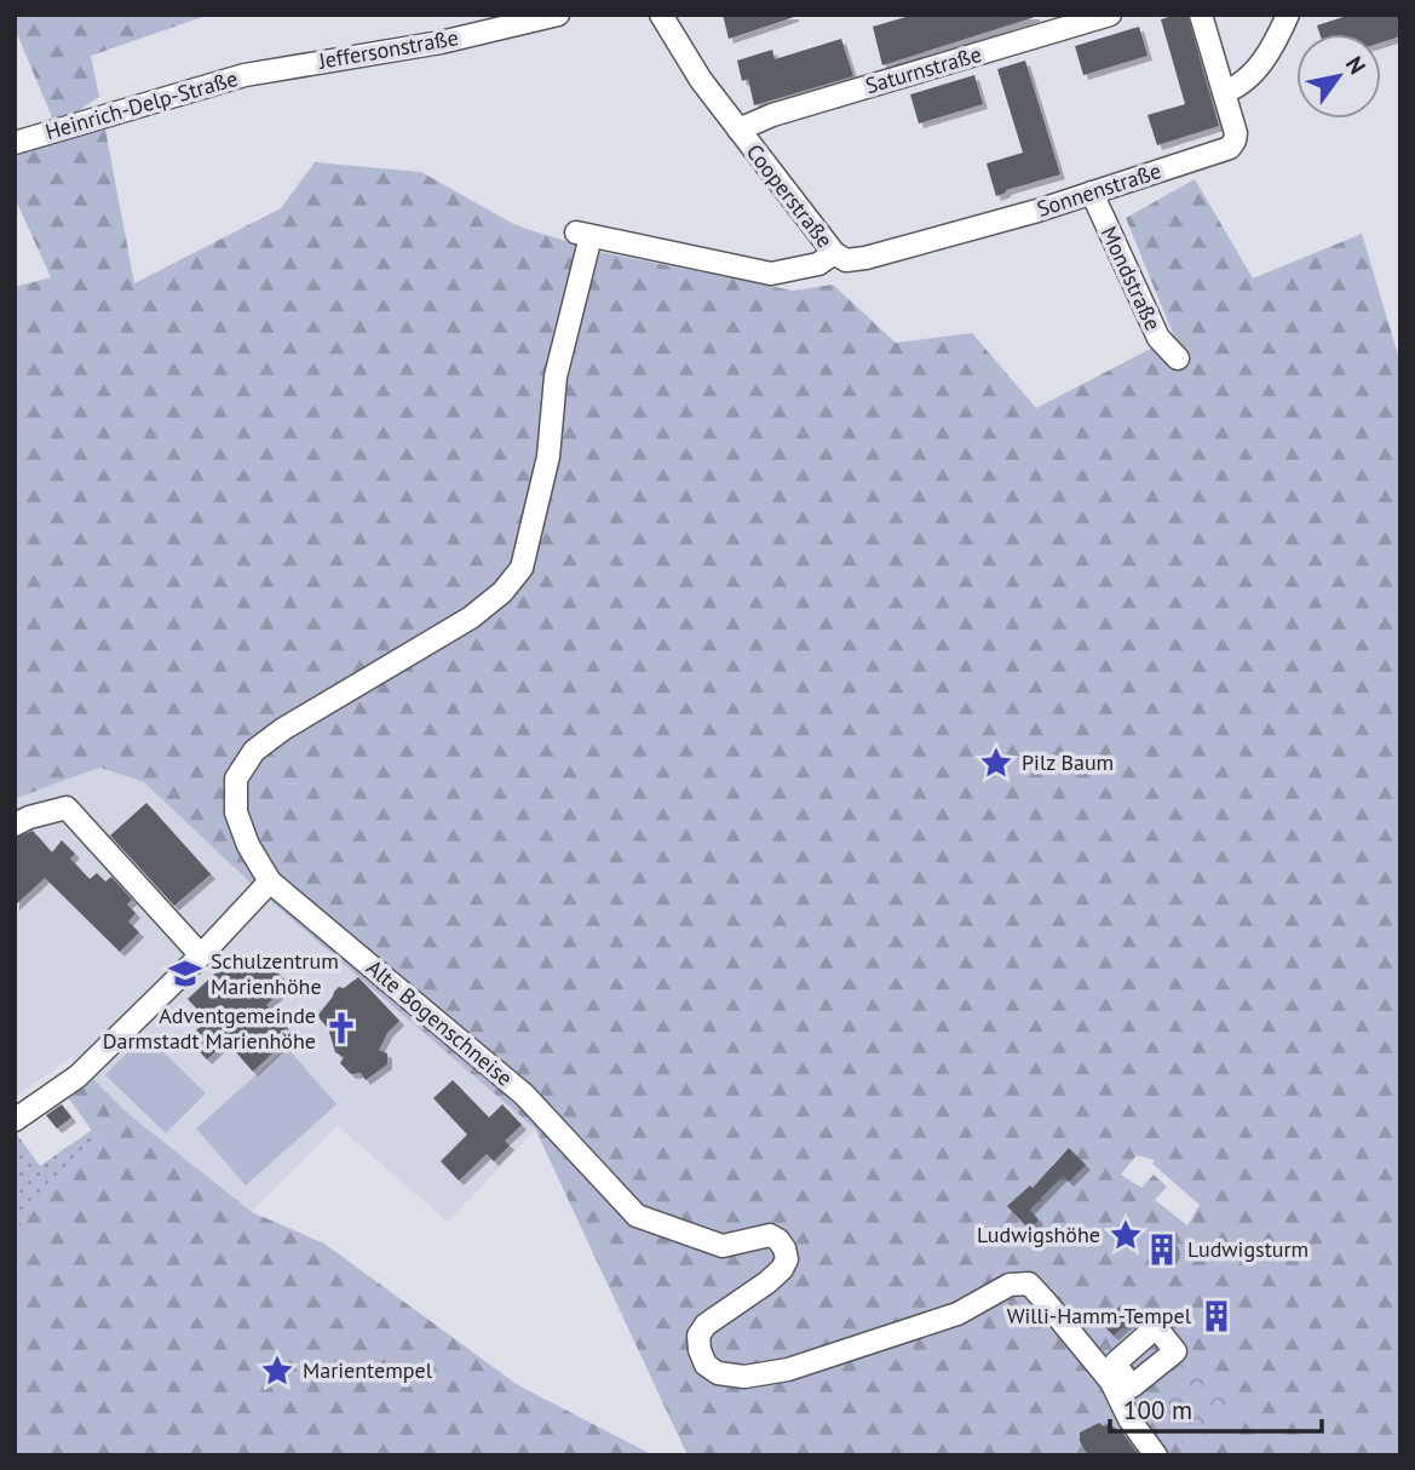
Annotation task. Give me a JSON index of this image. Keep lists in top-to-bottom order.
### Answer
{
  "streets": {
    "street": [
      "Jeffersonstraße",
      "Saturnstraße",
      "Heinrich-Delp-Straße",
      "Sonnenstraße",
      "Cooperstraße",
      "Mondstraße",
      "Alte Bogenschneise"
    ]
  },
  "crossings": [
    ["Jeffersonstraße", "Heinrich-Delp-Straße"],
    ["Saturnstraße", "Cooperstraße"],
    ["Sonnenstraße", "Cooperstraße"],
    ["Sonnenstraße", "Mondstraße"],
    ["Cooperstraße", "Alte Bogenschneise"]
  ],
  "places": {
    "place": ["Pilz Baum", "Ludwigshöhe", "Marientempel"],
    "school or university": ["Schulzentrum Marienhöhe"],
    "church": ["Adventgemeinde Darmstadt Marienhöhe"],
    "building": ["Ludwigsturm", "Willi-Hamm-Tempel"]
  },
  "scale_bar": "100 m",
  "north": "top right"
}
